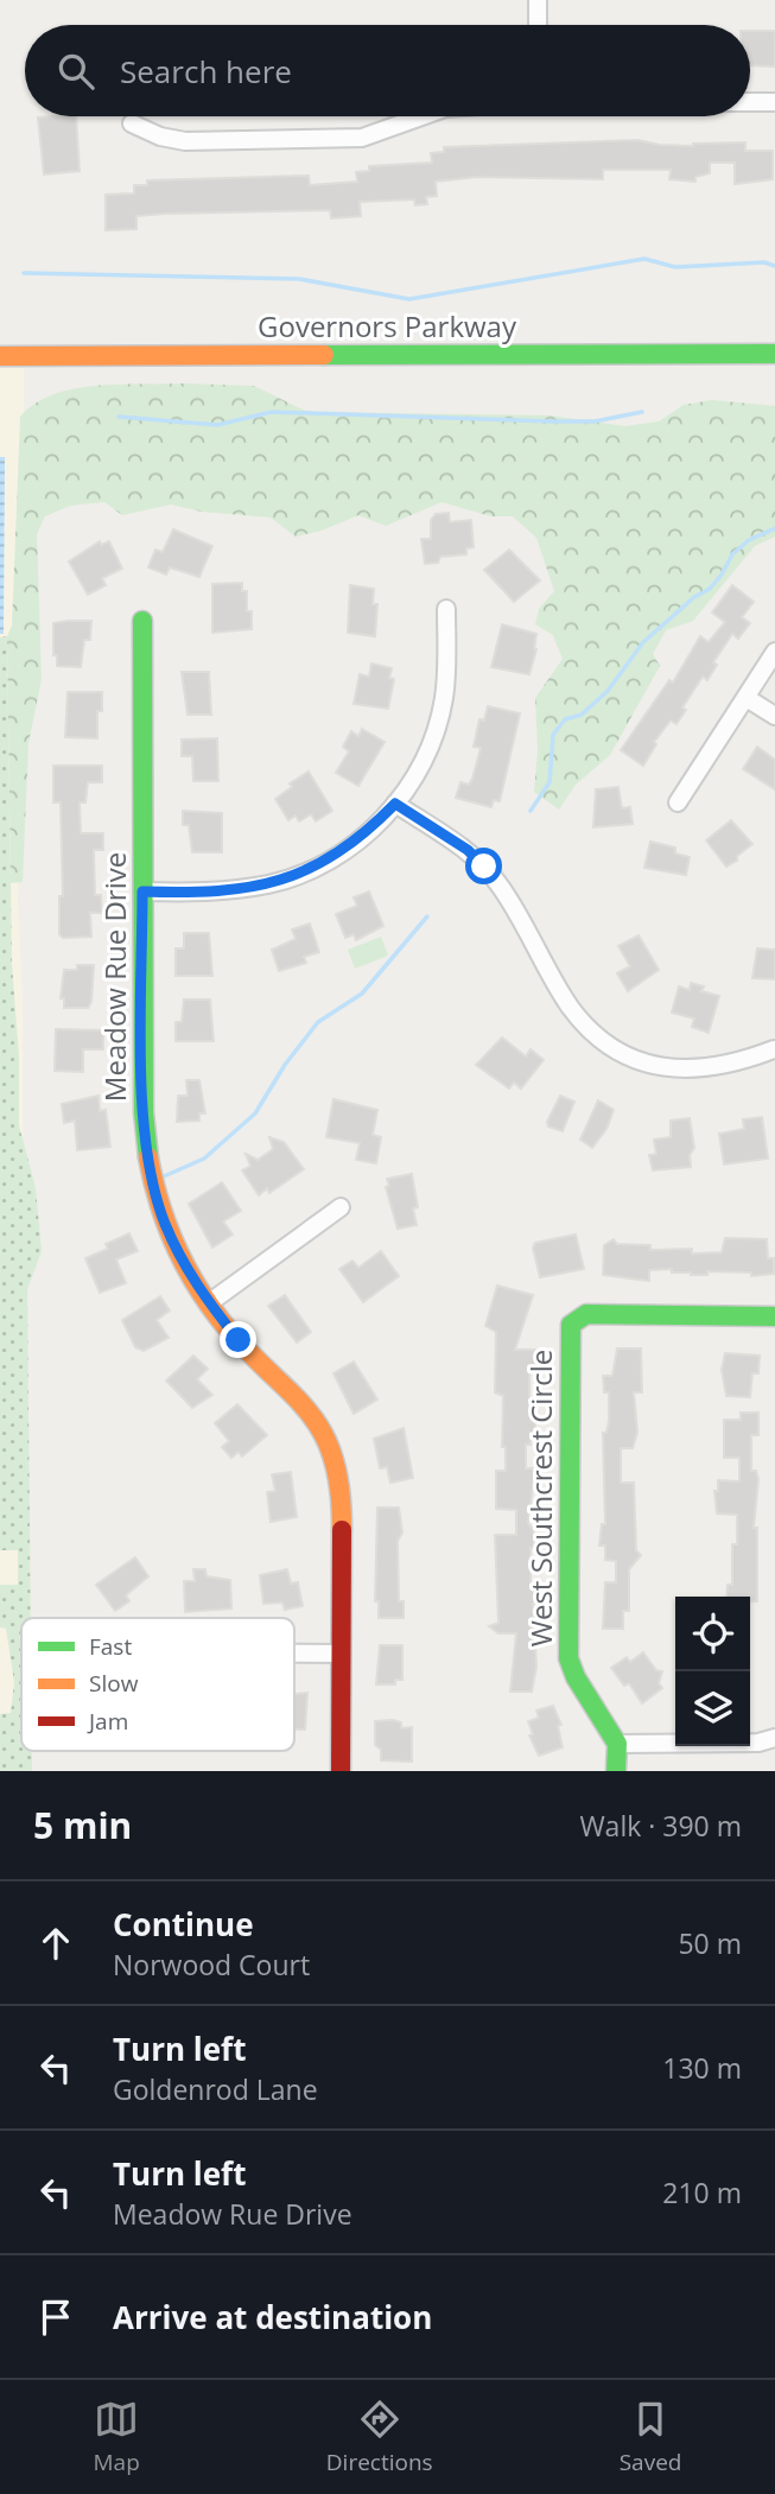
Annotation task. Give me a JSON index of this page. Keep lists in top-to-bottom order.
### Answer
{
  "streets": {
    "street": ["Governors Parkway", "Meadow Rue Drive", "West Southcrest Circle"]
  },
  "legend": ["Fast", "Slow", "Jam"],
  "page": {
    "search": "Search here",
    "heading": ["5 min", "Walk · 390 m"],
    "list": [
      ["Continue", "Norwood Court", "50 m"],
      ["Turn left", "Goldenrod Lane", "130 m"],
      ["Turn left", "Meadow Rue Drive", "210 m"],
      "Arrive at destination"
    ],
    "nav": ["Map", "Directions", "Saved"]
  }
}
